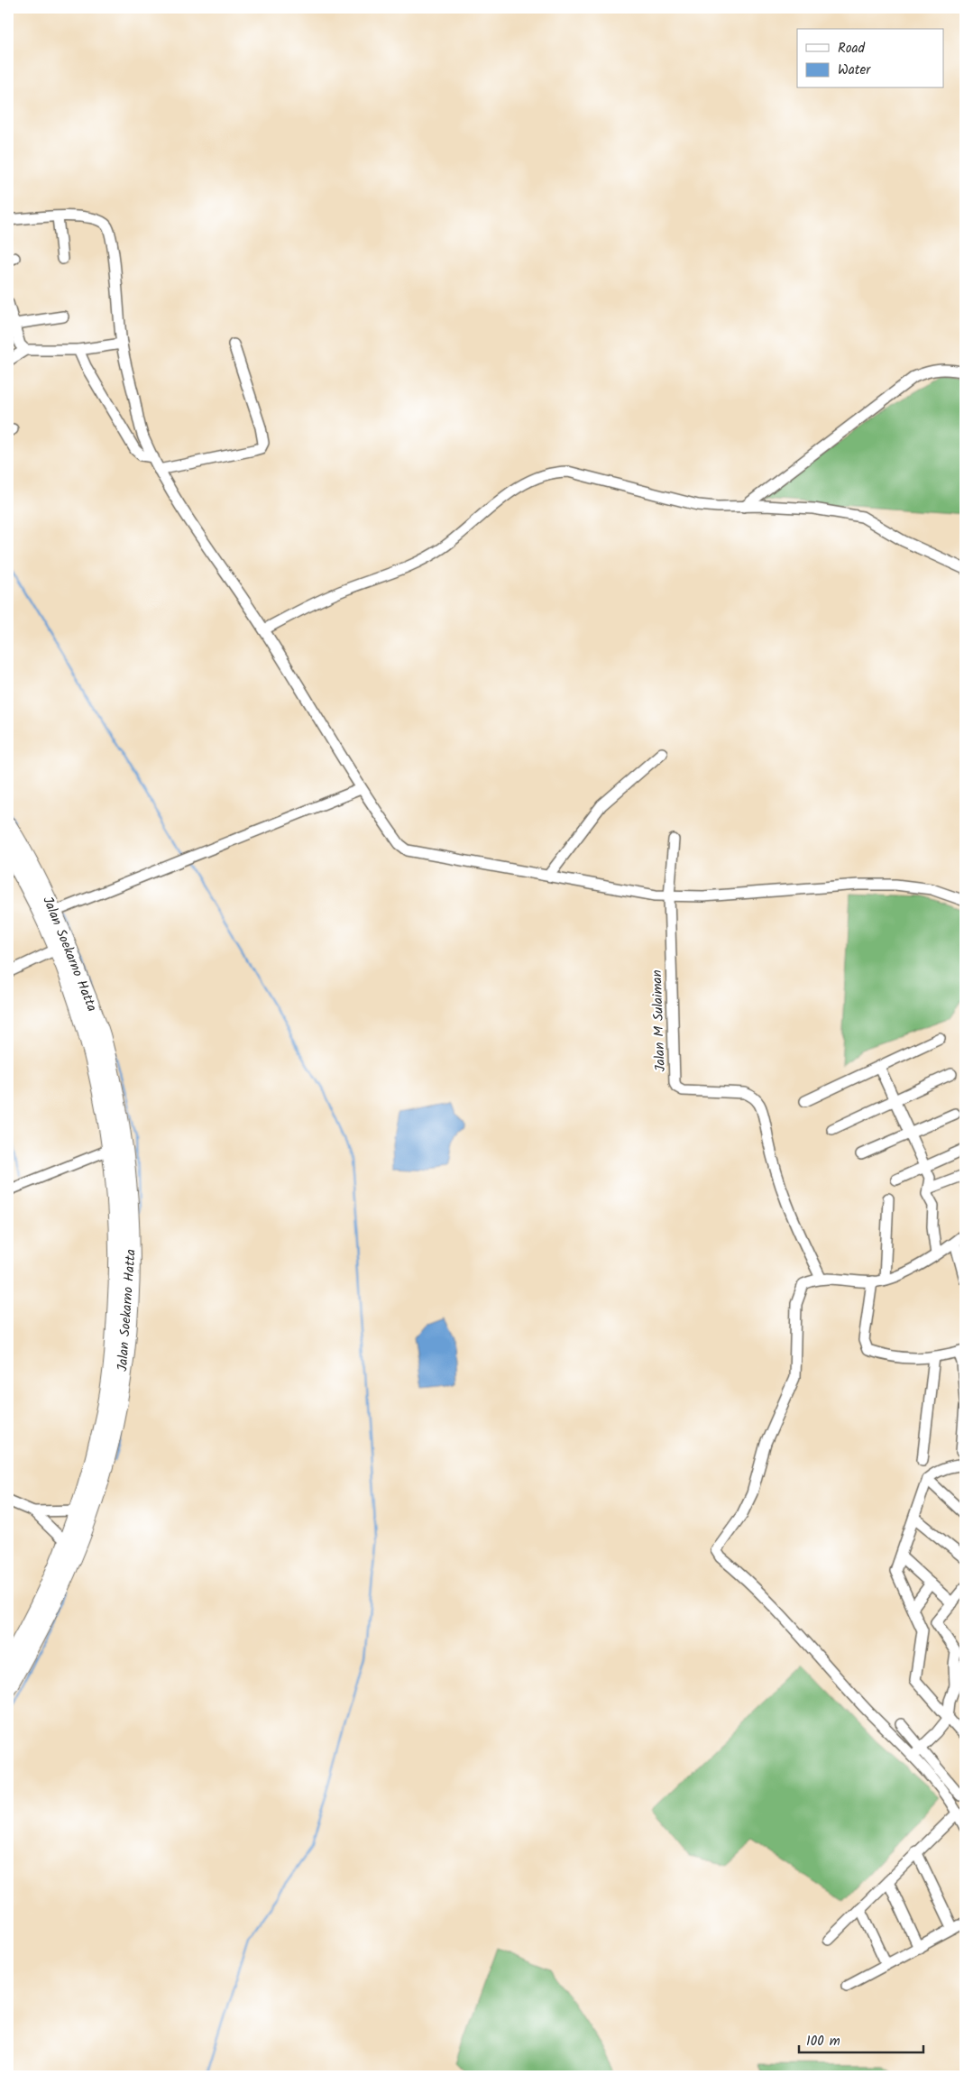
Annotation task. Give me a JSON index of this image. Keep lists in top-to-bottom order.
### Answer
{
  "streets": {
    "highway": ["Jalan Soekarno Hatta"],
    "street": ["Jalan M Sulaiman"]
  },
  "legend": ["Road", "Water"],
  "scale_bar": "100 m"
}
